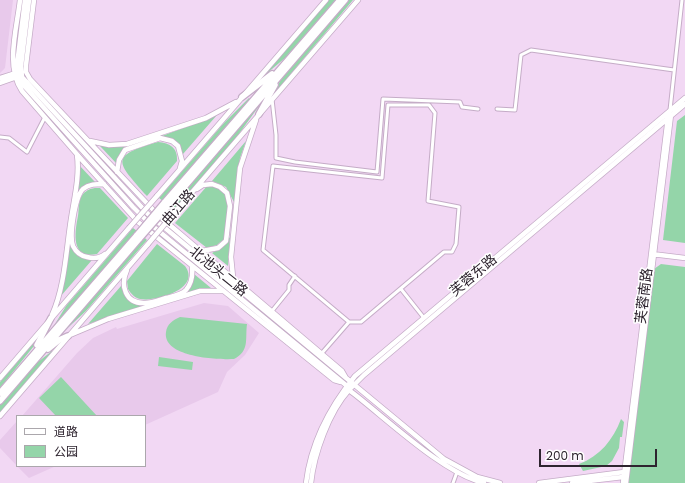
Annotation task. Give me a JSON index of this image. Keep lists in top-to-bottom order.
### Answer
{
  "streets": {
    "highway": ["曲江路"],
    "main road": ["北池头二路", "芙蓉东路", "芙蓉南路"]
  },
  "crossings": [
    ["北池头二路", "芙蓉东路"],
    ["芙蓉东路", "芙蓉南路"]
  ],
  "legend": ["道路", "公园"],
  "scale_bar": "200 m"
}
